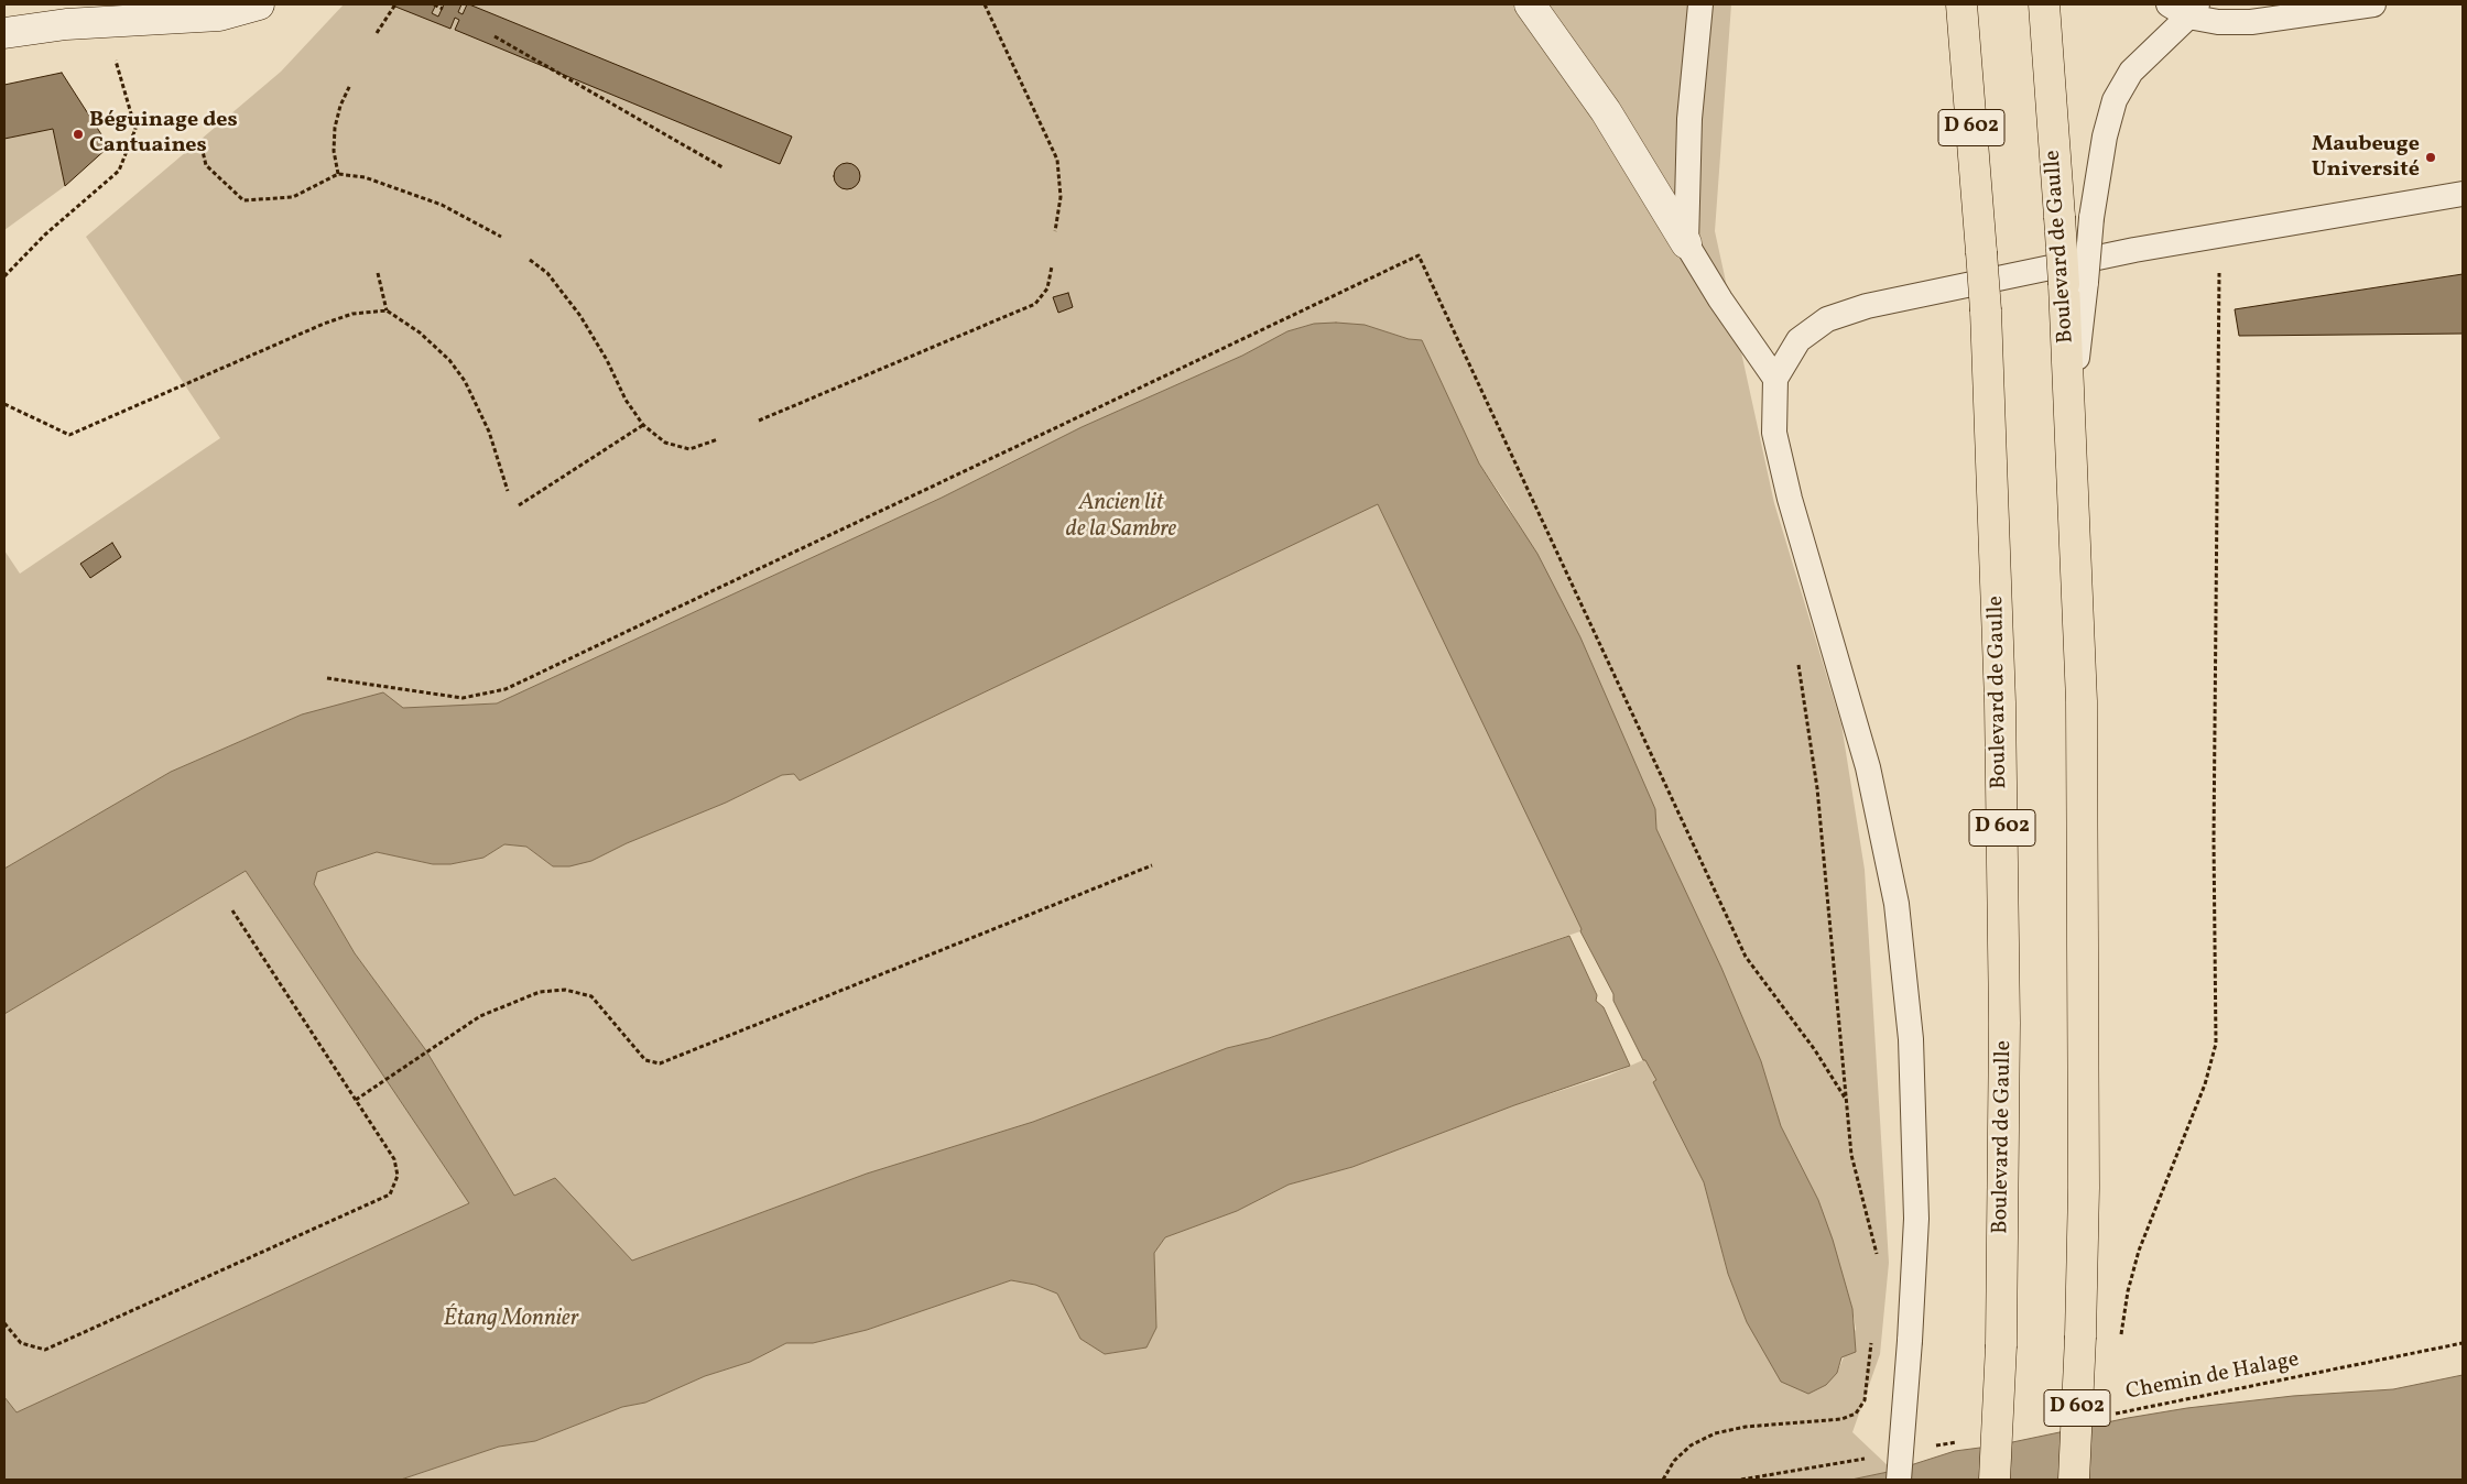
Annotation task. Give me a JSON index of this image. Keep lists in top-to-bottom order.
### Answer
{
  "streets": {
    "main road": ["D 602", "Boulevard de Gaulle"],
    "path": ["Chemin de Halage"]
  },
  "water": ["Ancien lit de la Sambre", "Étang Monnier"],
  "places": ["Béguinage des Cantuaines", "Maubeuge Université"]
}
